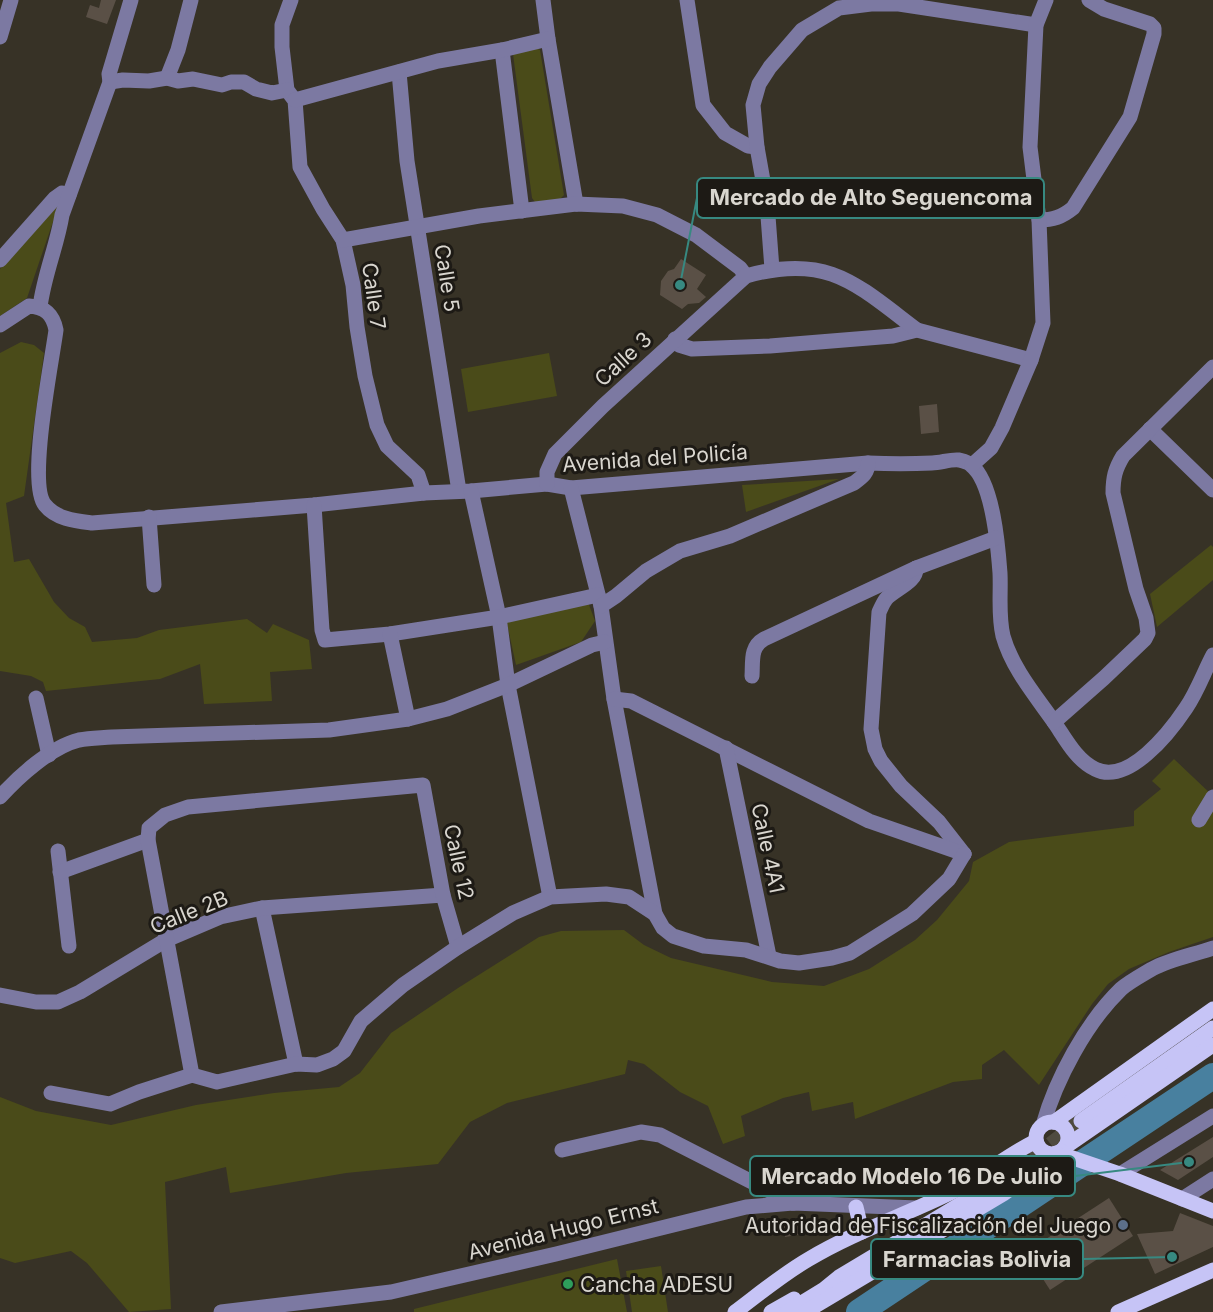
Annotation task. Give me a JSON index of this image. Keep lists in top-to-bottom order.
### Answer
{
  "streets": {
    "street": [
      "Calle 5",
      "Calle 7",
      "Calle 3",
      "Avenida del Policía",
      "Calle 4A1",
      "Calle 12",
      "Calle 2B",
      "Avenida Hugo Ernst"
    ]
  },
  "crossings": [
    ["Calle 5", "Avenida del Policía"],
    ["Calle 7", "Avenida del Policía"],
    ["Calle 3", "Avenida del Policía"],
    ["Calle 12", "Calle 2B"]
  ],
  "places": [
    "Mercado de Alto Seguencoma",
    "Mercado Modelo 16 De Julio",
    "Autoridad de Fiscalización del Juego",
    "Farmacias Bolivia",
    "Cancha ADESU"
  ]
}
